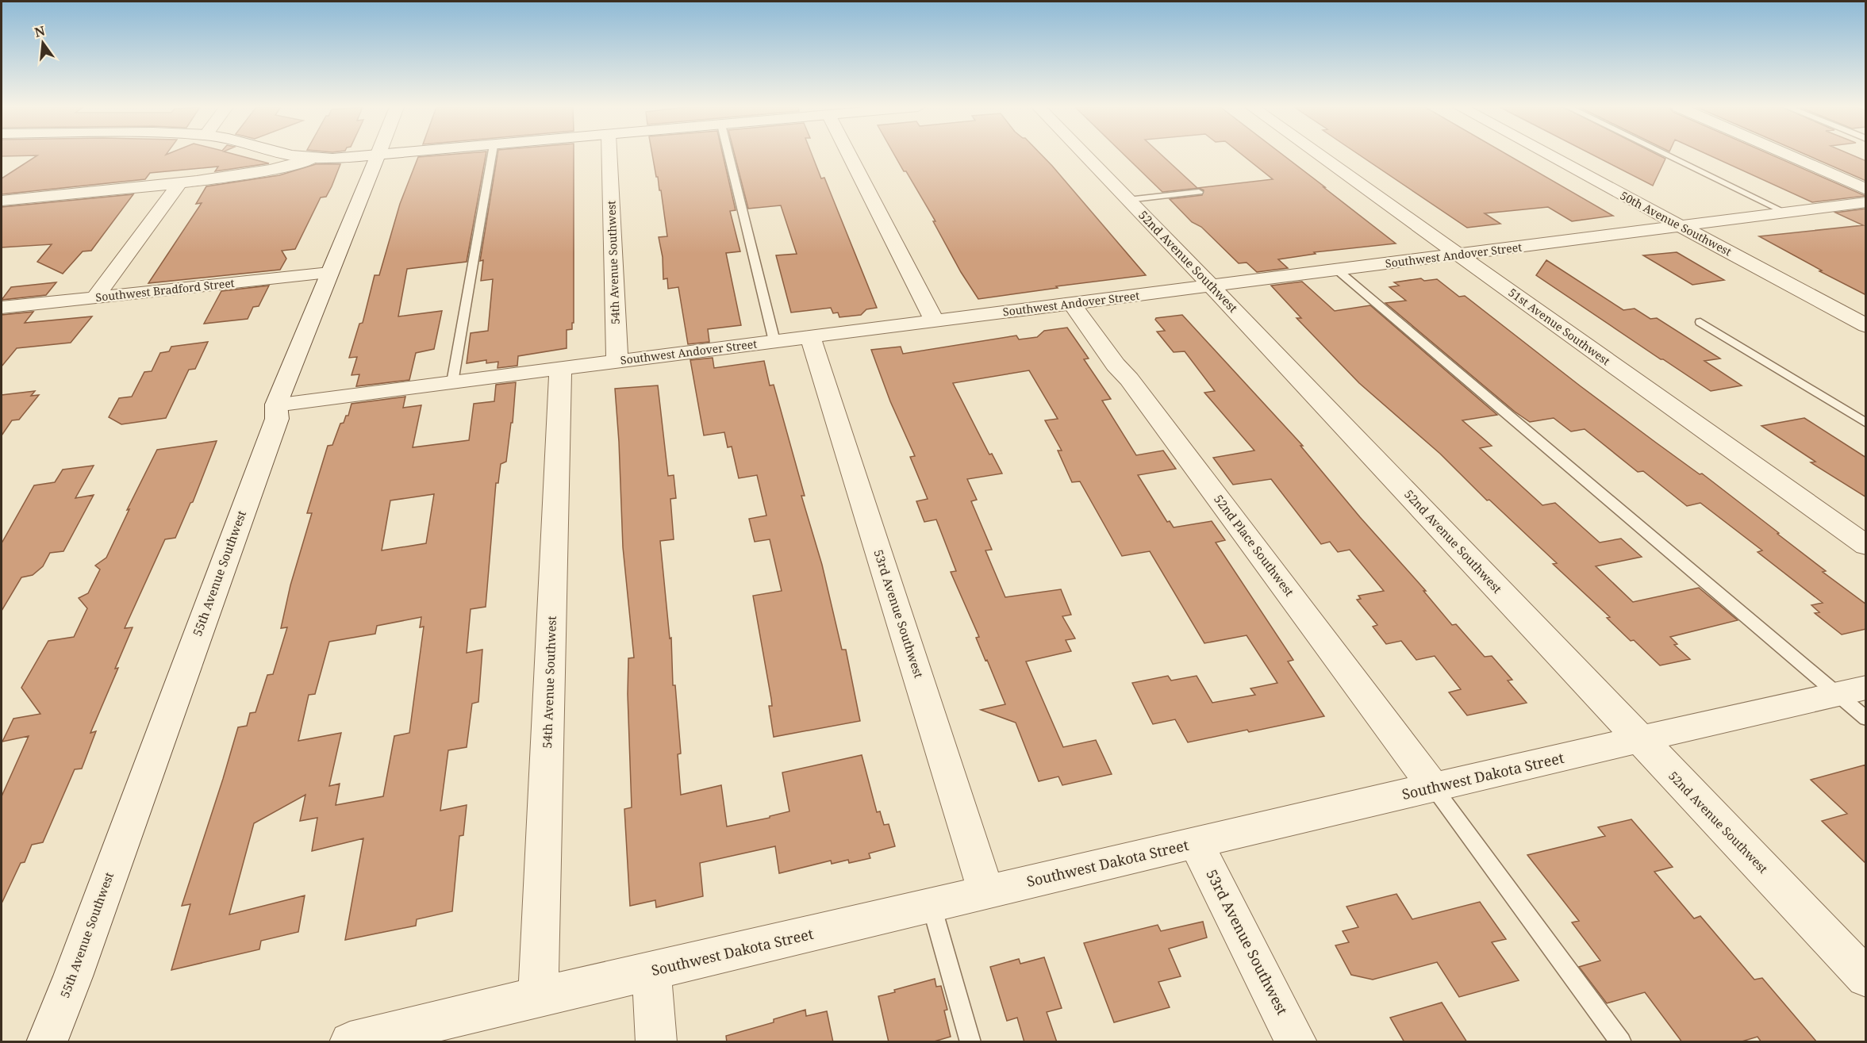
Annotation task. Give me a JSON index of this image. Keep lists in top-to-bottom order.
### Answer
{
  "streets": {
    "street": [
      "50th Avenue Southwest",
      "Southwest Andover Street",
      "52nd Avenue Southwest",
      "54th Avenue Southwest",
      "Southwest Bradford Street",
      "51st Avenue Southwest",
      "52nd Place Southwest",
      "55th Avenue Southwest",
      "53rd Avenue Southwest",
      "Southwest Dakota Street"
    ]
  },
  "crossings": [
    ["50th Avenue Southwest", "Southwest Andover Street"],
    ["Southwest Andover Street", "52nd Avenue Southwest"],
    ["Southwest Andover Street", "54th Avenue Southwest"],
    ["Southwest Andover Street", "51st Avenue Southwest"],
    ["Southwest Andover Street", "52nd Place Southwest"],
    ["Southwest Andover Street", "55th Avenue Southwest"],
    ["Southwest Andover Street", "53rd Avenue Southwest"],
    ["52nd Avenue Southwest", "Southwest Dakota Street"],
    ["54th Avenue Southwest", "Southwest Dakota Street"],
    ["Southwest Bradford Street", "55th Avenue Southwest"],
    ["52nd Place Southwest", "Southwest Dakota Street"],
    ["53rd Avenue Southwest", "Southwest Dakota Street"]
  ],
  "north": "top"
}
